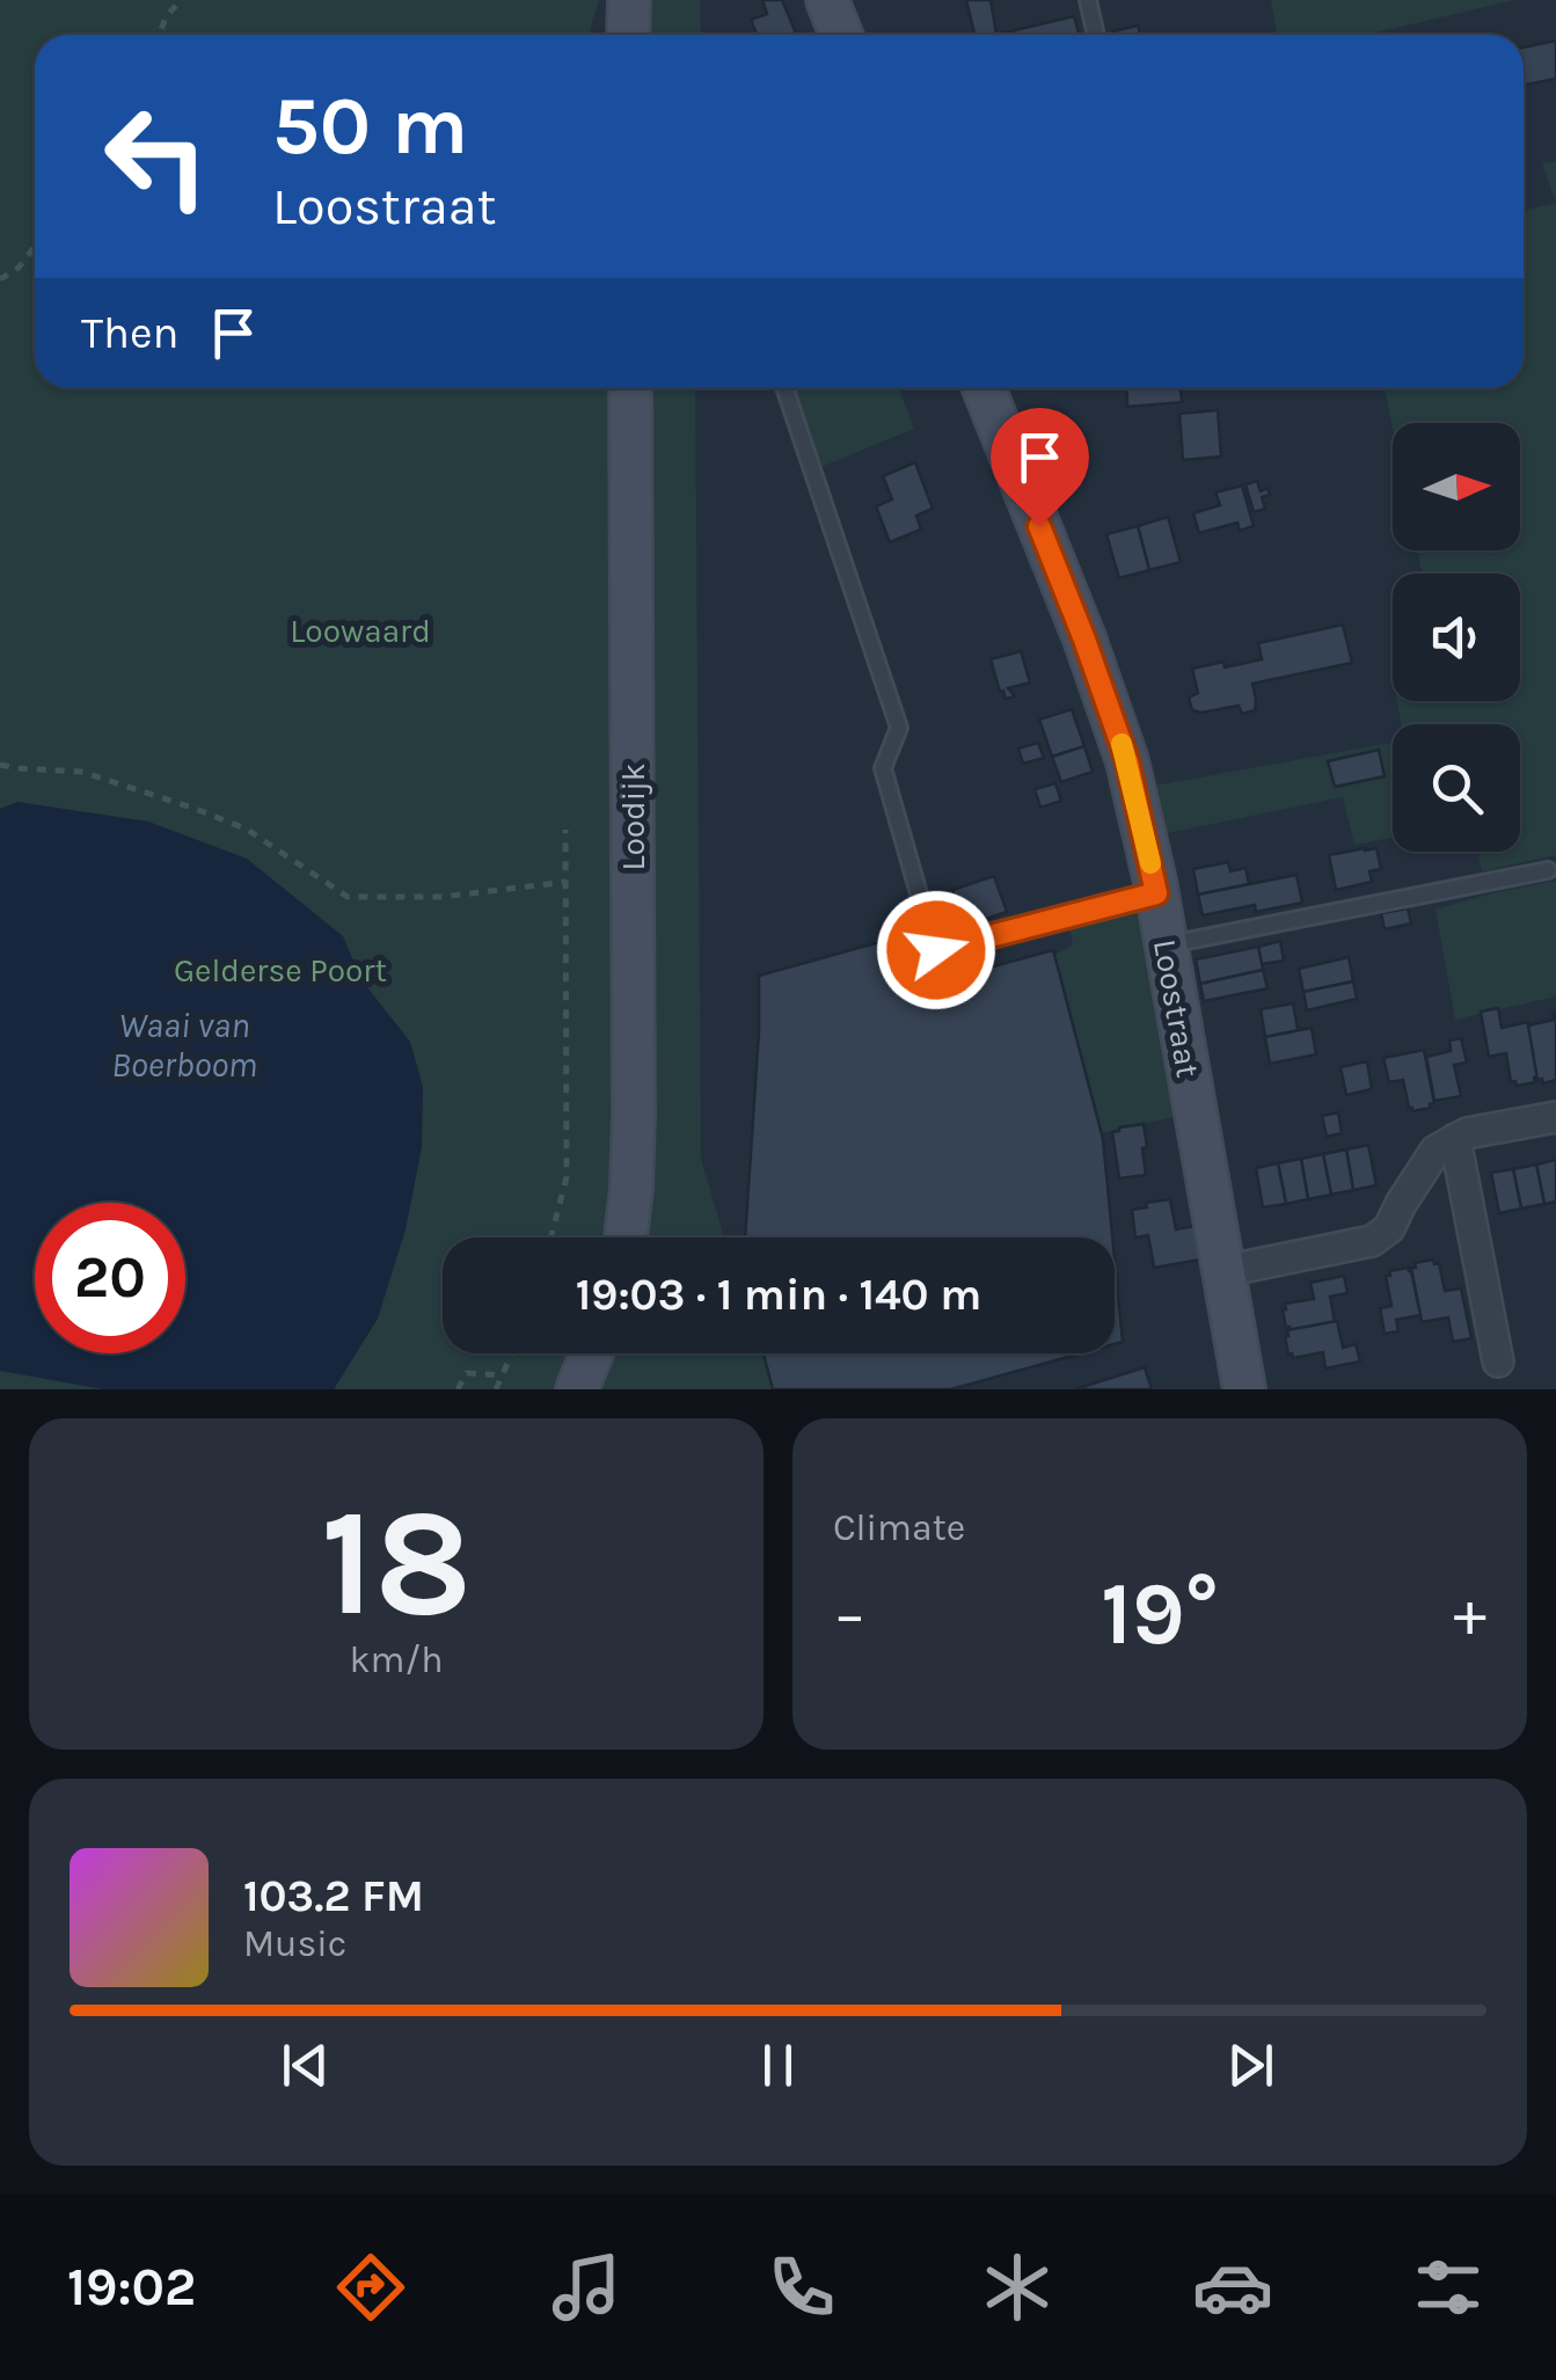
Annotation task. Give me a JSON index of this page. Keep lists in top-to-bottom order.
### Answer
{
  "streets": {
    "street": ["Loodijk", "Loostraat"]
  },
  "water": ["Waai van Boerboom"],
  "parks": ["Loowaard", "Gelderse Poort"],
  "north": "right",
  "page": {
    "turn": ["50 m", "Loostraat"],
    "then": "Then",
    "limit": "20",
    "trip": "19:03 · 1 min · 140 m",
    "tile": [
      ["18", "km/h"],
      "Climate"
    ],
    "heat": ["−", "19°", "+"],
    "song": ["103.2 FM", "Music"],
    "tabs": "19:02"
  }
}
